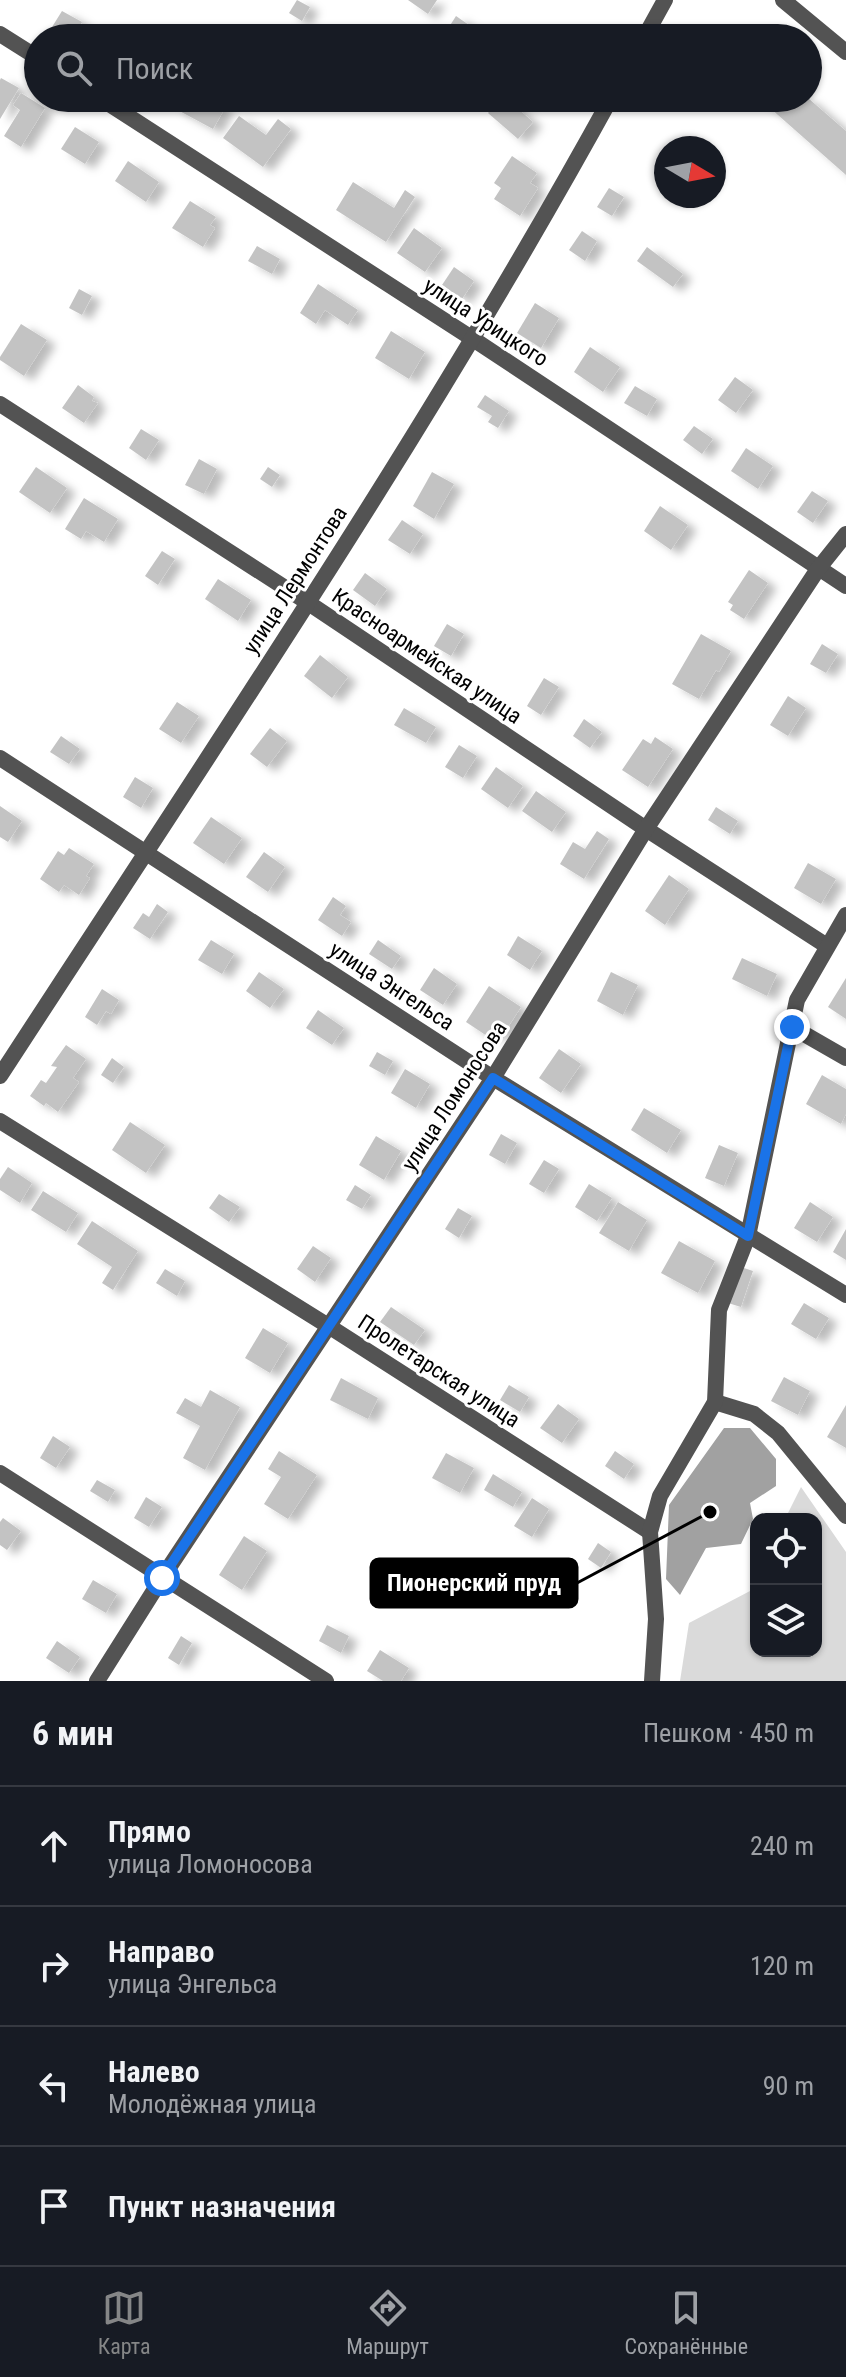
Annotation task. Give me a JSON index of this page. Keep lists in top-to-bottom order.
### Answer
{
  "streets": {
    "street": [
      "улица Урицкого",
      "улица Лермонтова",
      "Красноармейская улица",
      "улица Энгельса",
      "улица Ломоносова",
      "Пролетарская улица"
    ]
  },
  "crossings": [
    ["улица Урицкого", "улица Лермонтова"],
    ["улица Урицкого", "улица Ломоносова"],
    ["улица Лермонтова", "Красноармейская улица"],
    ["улица Лермонтова", "улица Энгельса"],
    ["Красноармейская улица", "улица Ломоносова"],
    ["улица Энгельса", "улица Ломоносова"],
    ["улица Ломоносова", "Пролетарская улица"]
  ],
  "places": ["Пионерский пруд"],
  "north": "right",
  "page": {
    "search": "Поиск",
    "heading": ["6 мин", "Пешком · 450 m"],
    "list": [
      ["Прямо", "улица Ломоносова", "240 m"],
      ["Направо", "улица Энгельса", "120 m"],
      ["Налево", "Молодёжная улица", "90 m"],
      "Пункт назначения"
    ],
    "nav": ["Карта", "Маршрут", "Сохранённые"]
  }
}
